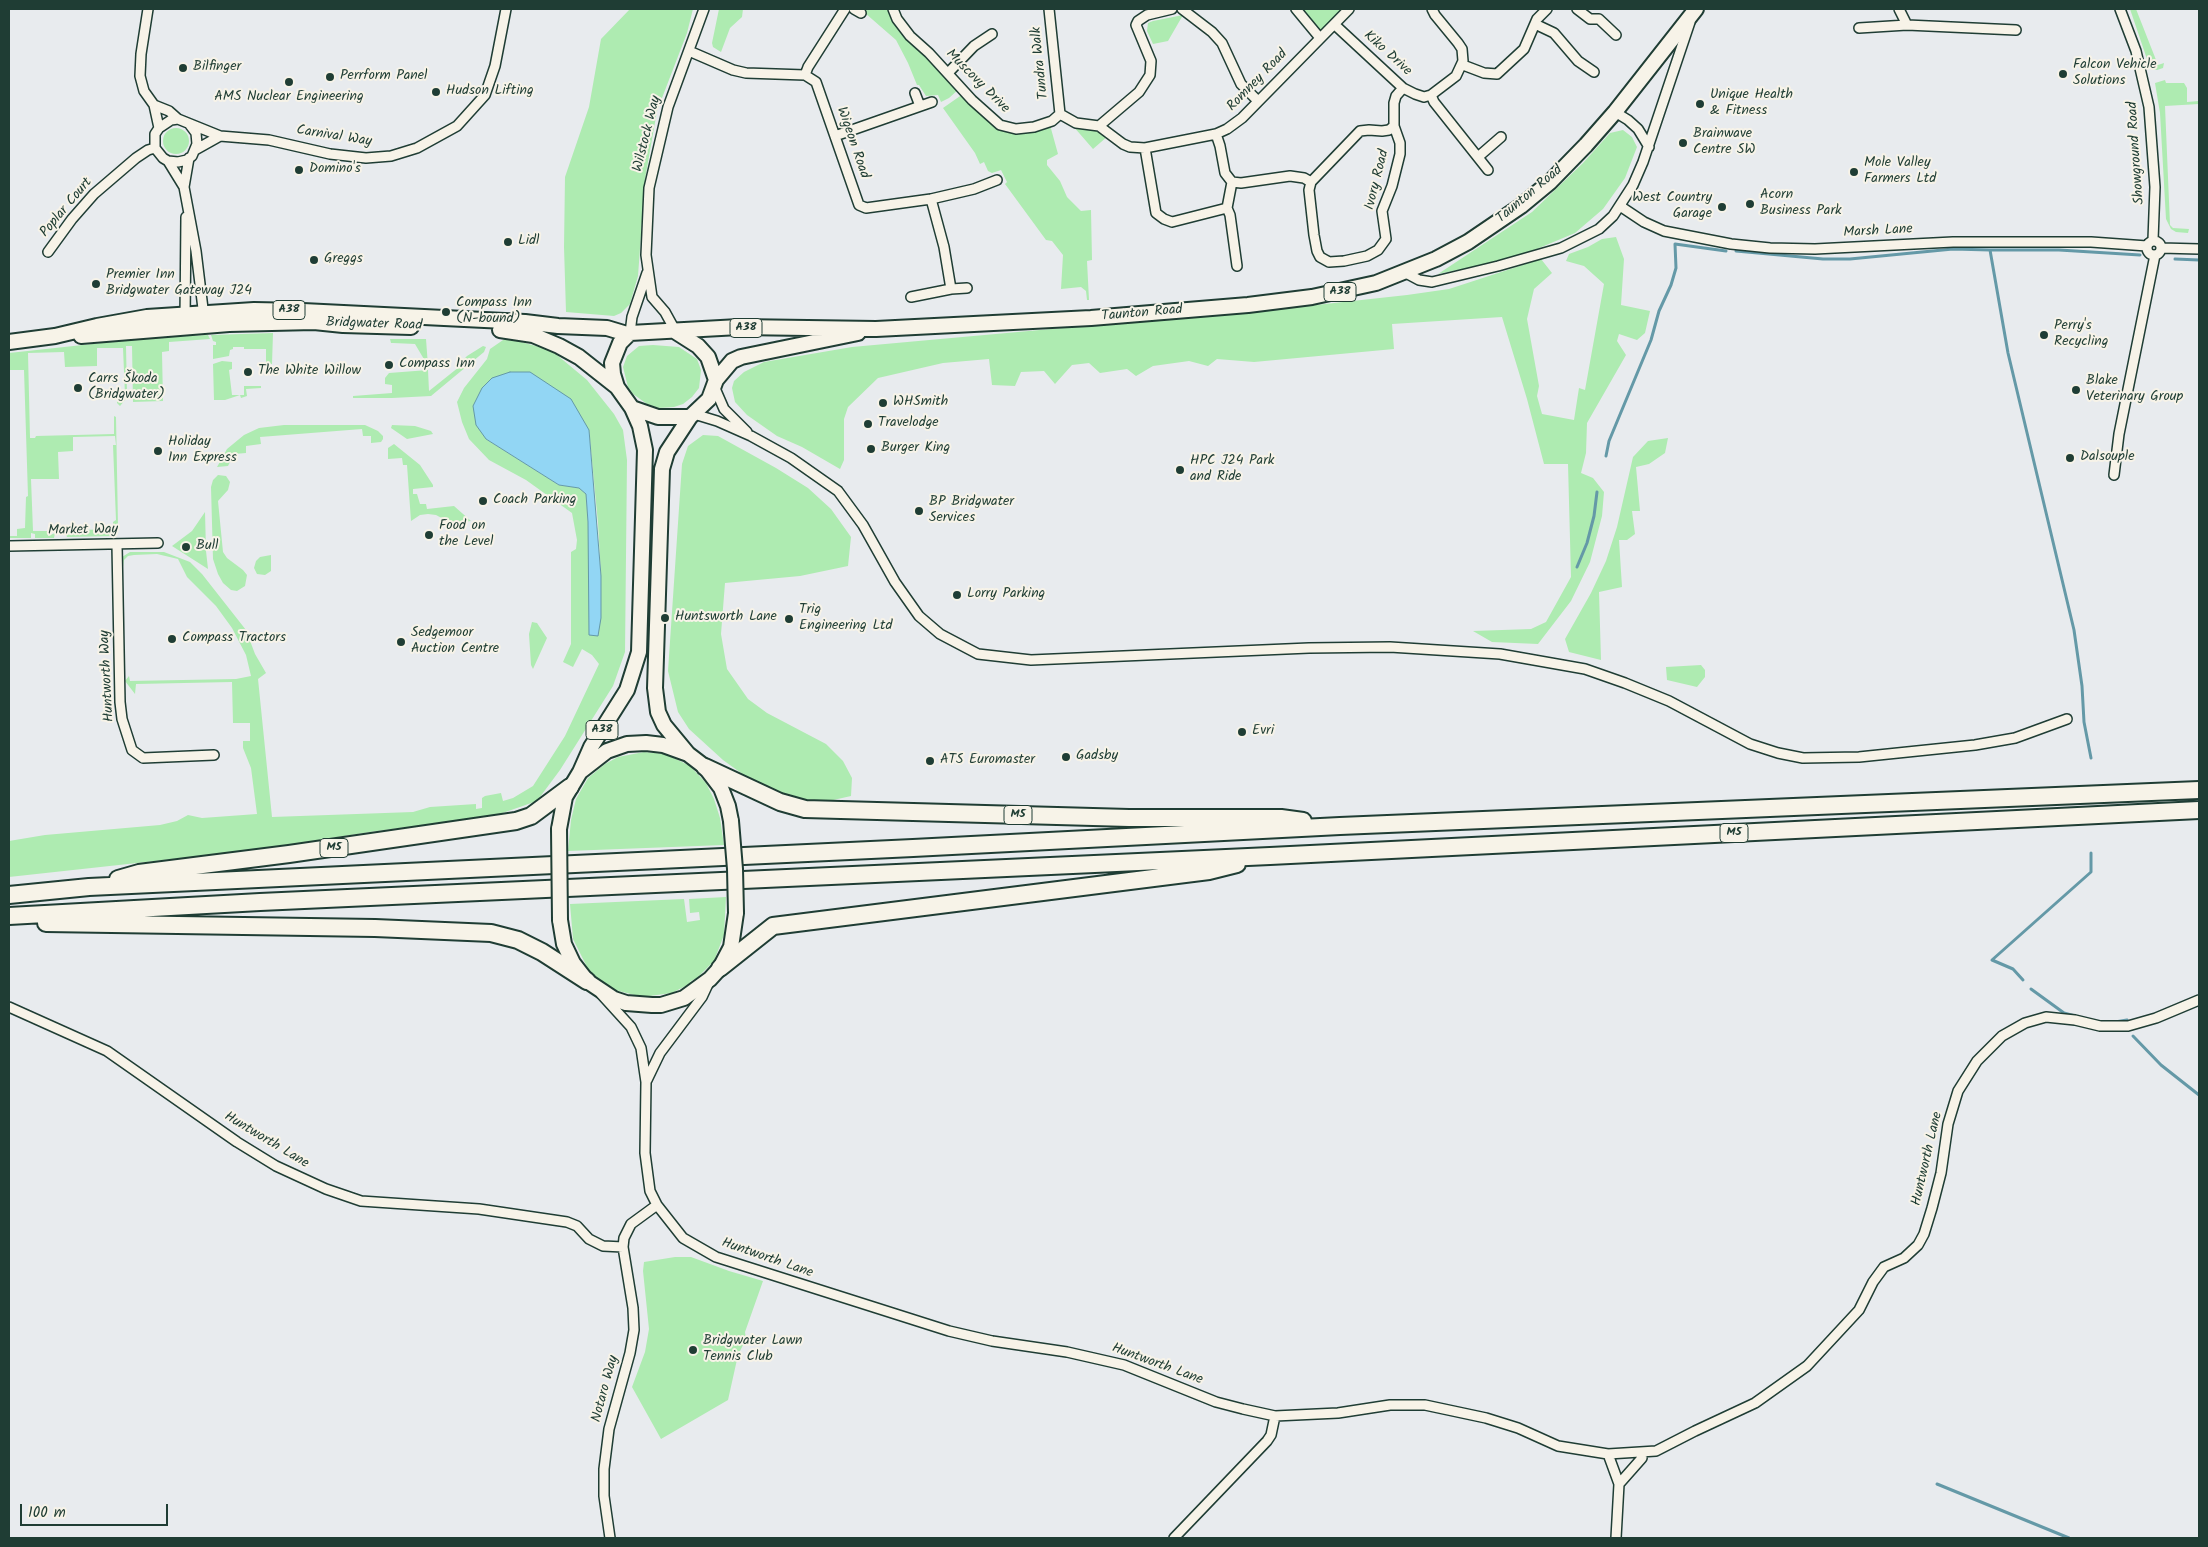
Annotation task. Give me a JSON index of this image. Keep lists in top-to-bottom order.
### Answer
{
  "streets": {
    "highway": ["M5"],
    "main road": ["Taunton Road", "A38", "Bridgwater Road"],
    "street": [
      "Kiko Drive",
      "Tundra Walk",
      "Romney Road",
      "Muscovy Drive",
      "Wilstock Way",
      "Carnival Way",
      "Wigeon Road",
      "Showground Road",
      "Ivory Road",
      "Poplar Court",
      "Marsh Lane",
      "Market Way",
      "Huntworth Way",
      "Huntworth Lane",
      "Notaro Way"
    ]
  },
  "crossings": [
    ["Kiko Drive", "Romney Road"],
    ["Tundra Walk", "Romney Road"],
    ["Tundra Walk", "Muscovy Drive"],
    ["Romney Road", "Muscovy Drive"],
    ["Wilstock Way", "Taunton Road"],
    ["Wilstock Way", "A38"],
    ["Wilstock Way", "Bridgwater Road"],
    ["Carnival Way", "Poplar Court"],
    ["Showground Road", "Marsh Lane"],
    ["Taunton Road", "Marsh Lane"],
    ["Taunton Road", "A38"],
    ["Taunton Road", "Bridgwater Road"],
    ["A38", "Bridgwater Road"],
    ["Market Way", "Huntworth Way"],
    ["M5", "Huntworth Lane"],
    ["Huntworth Lane", "Notaro Way"]
  ],
  "places": [
    "Bilfinger",
    "Falcon Vehicle Solutions",
    "Perrform Panel",
    "AMS Nuclear Engineering",
    "Hudson Lifting",
    "Unique Health & Fitness",
    "Brainwave Centre SW",
    "Domino's",
    "Mole Valley Farmers Ltd",
    "Acorn Business Park",
    "West Country Garage",
    "Lidl",
    "Greggs",
    "Premier Inn Bridgwater Gateway J24",
    "Compass Inn (N-bound)",
    "Perry's Recycling",
    "Compass Inn",
    "The White Willow",
    "Carrs Škoda (Bridgwater)",
    "Blake Veterinary Group",
    "WHSmith",
    "Travelodge",
    "Burger King",
    "Holiday Inn Express",
    "Dalsouple",
    "HPC J24 Park and Ride",
    "Coach Parking",
    "BP Bridgwater Services",
    "Food on the Level",
    "Bull",
    "Lorry Parking",
    "Huntsworth Lane",
    "Trig Engineering Ltd",
    "Compass Tractors",
    "Sedgemoor Auction Centre",
    "Evri",
    "Gadsby",
    "ATS Euromaster",
    "Bridgwater Lawn Tennis Club"
  ],
  "scale_bar": "100 m"
}
